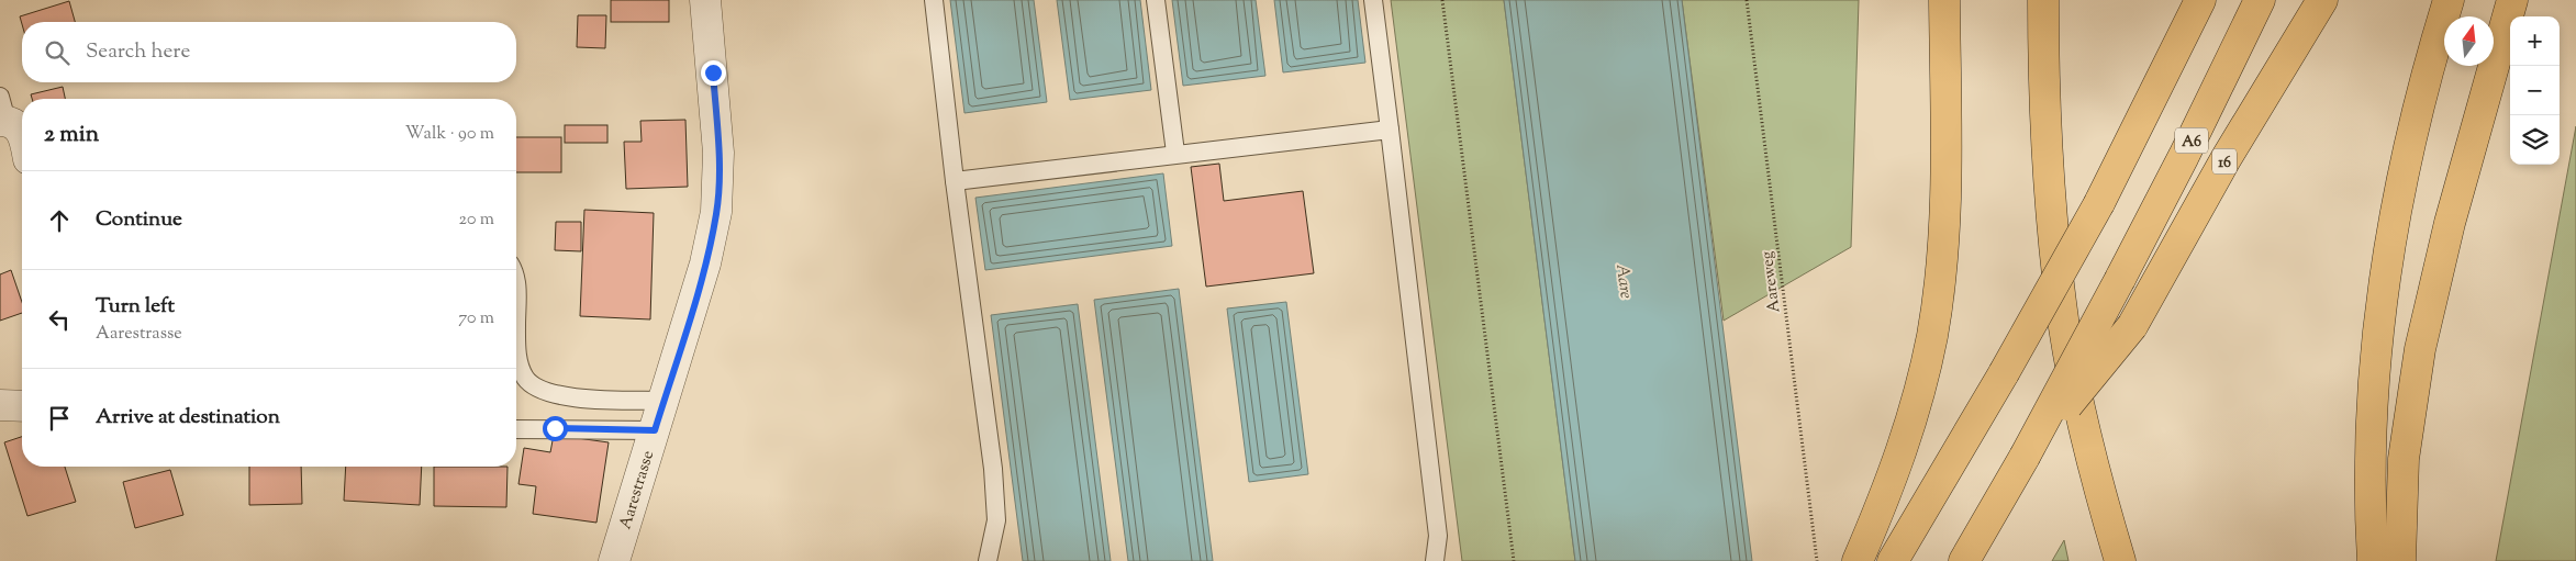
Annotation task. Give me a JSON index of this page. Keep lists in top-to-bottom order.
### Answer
{
  "streets": {
    "highway": ["A6", "16"],
    "street": ["Aarestrasse"],
    "path": ["Aareweg"]
  },
  "crossings": [
    ["A6", "16"]
  ],
  "water": ["Aare"],
  "north": "top",
  "page": {
    "map_buttons": ["+", "−"],
    "search": "Search here",
    "heading": ["2 min", "Walk · 90 m"],
    "list": [
      ["Continue", "20 m"],
      ["Turn left", "Aarestrasse", "70 m"],
      "Arrive at destination"
    ]
  }
}
